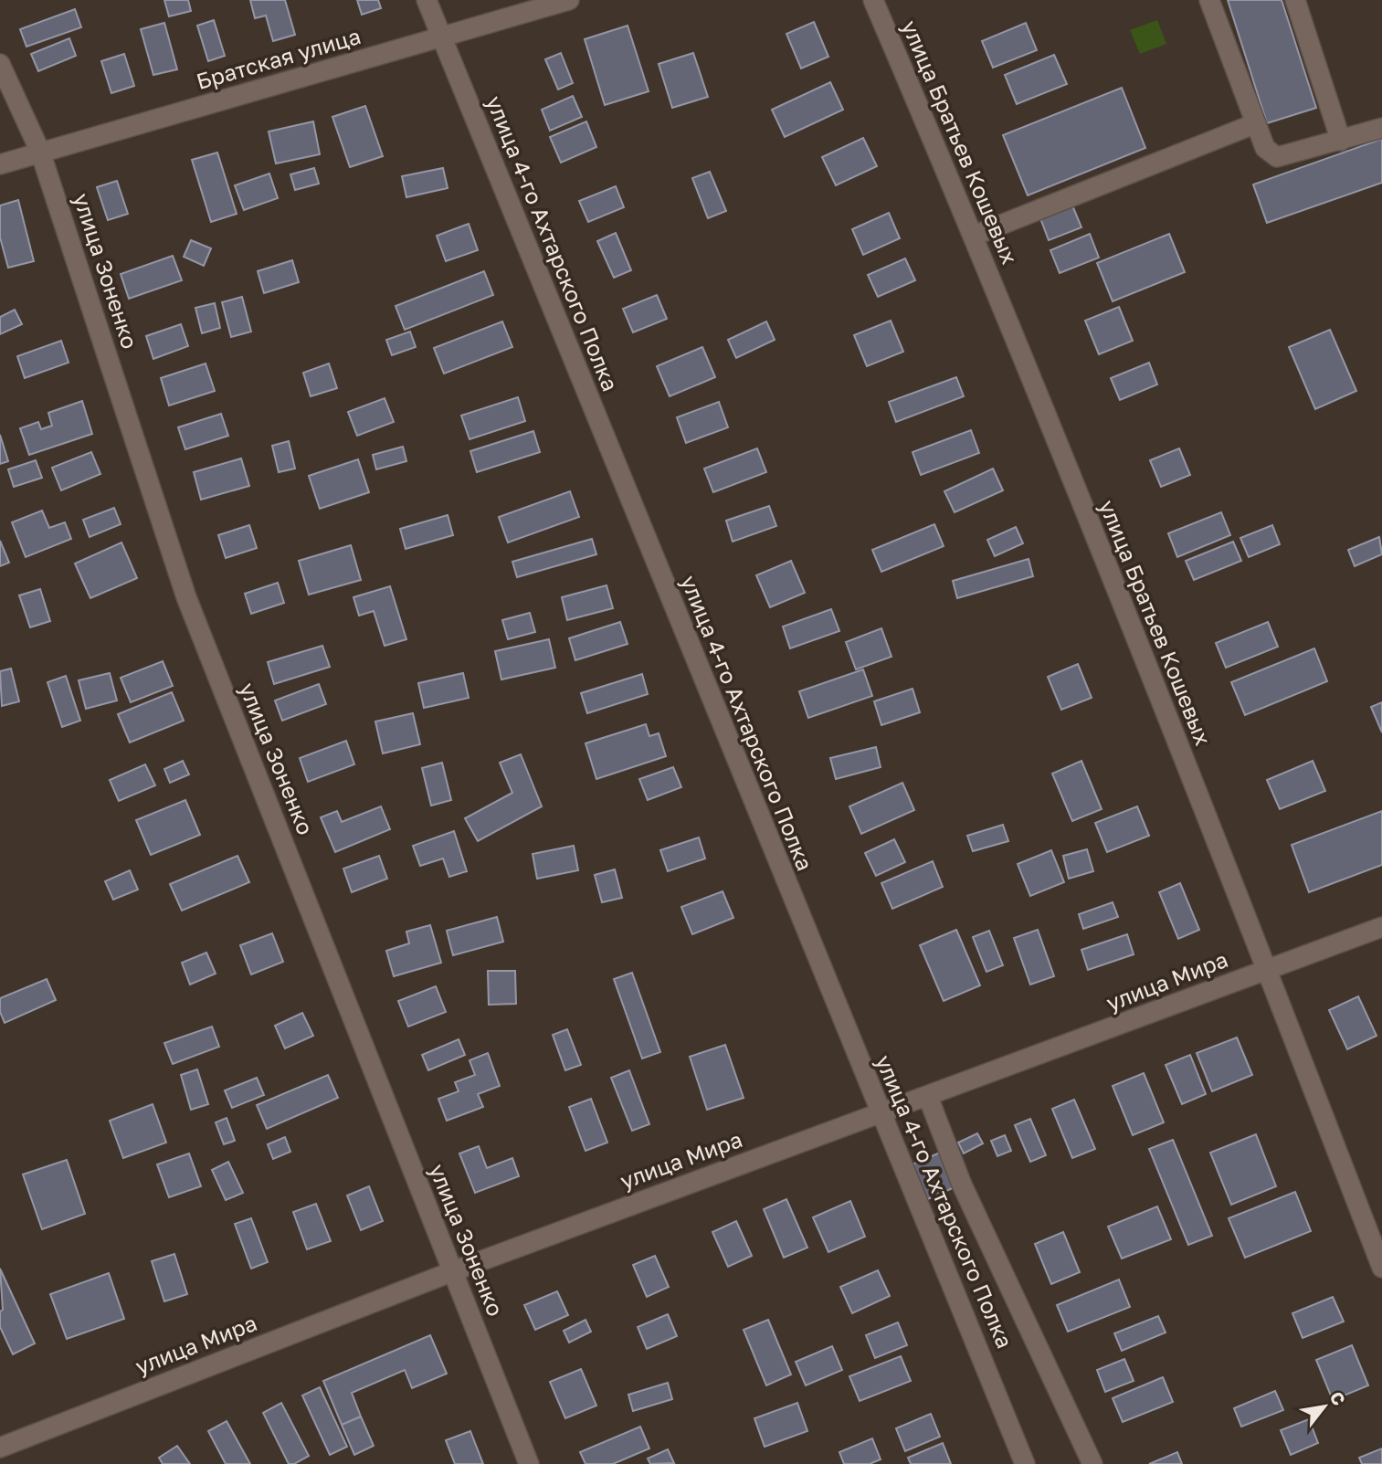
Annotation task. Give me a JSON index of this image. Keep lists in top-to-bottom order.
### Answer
{
  "streets": {
    "street": [
      "Братская улица",
      "улица Братьев Кошевых",
      "улица 4-го Ахтарского Полка",
      "улица Зоненко",
      "улица Мира"
    ]
  },
  "crossings": [
    ["Братская улица", "улица 4-го Ахтарского Полка"],
    ["Братская улица", "улица Зоненко"],
    ["улица Братьев Кошевых", "улица Мира"],
    ["улица 4-го Ахтарского Полка", "улица Мира"],
    ["улица Зоненко", "улица Мира"]
  ],
  "north": "top right"
}
